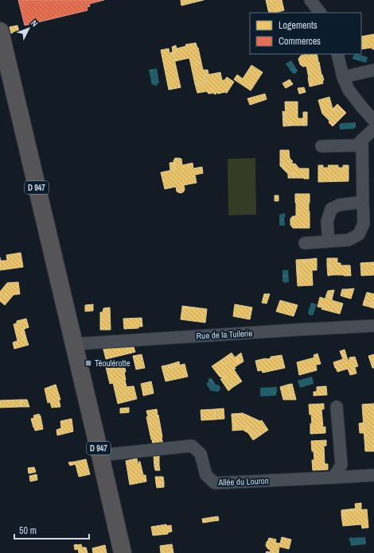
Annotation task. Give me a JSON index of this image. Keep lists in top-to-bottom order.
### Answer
{
  "streets": {
    "main road": ["D 947"],
    "street": ["Rue de la Tuilerie", "Allée du Louron"]
  },
  "crossings": [
    ["D 947", "Rue de la Tuilerie"],
    ["D 947", "Allée du Louron"]
  ],
  "places": {
    "transit": ["Téoulérotte"]
  },
  "legend": ["Logements", "Commerces"],
  "scale_bar": "50 m",
  "north": "top right"
}
